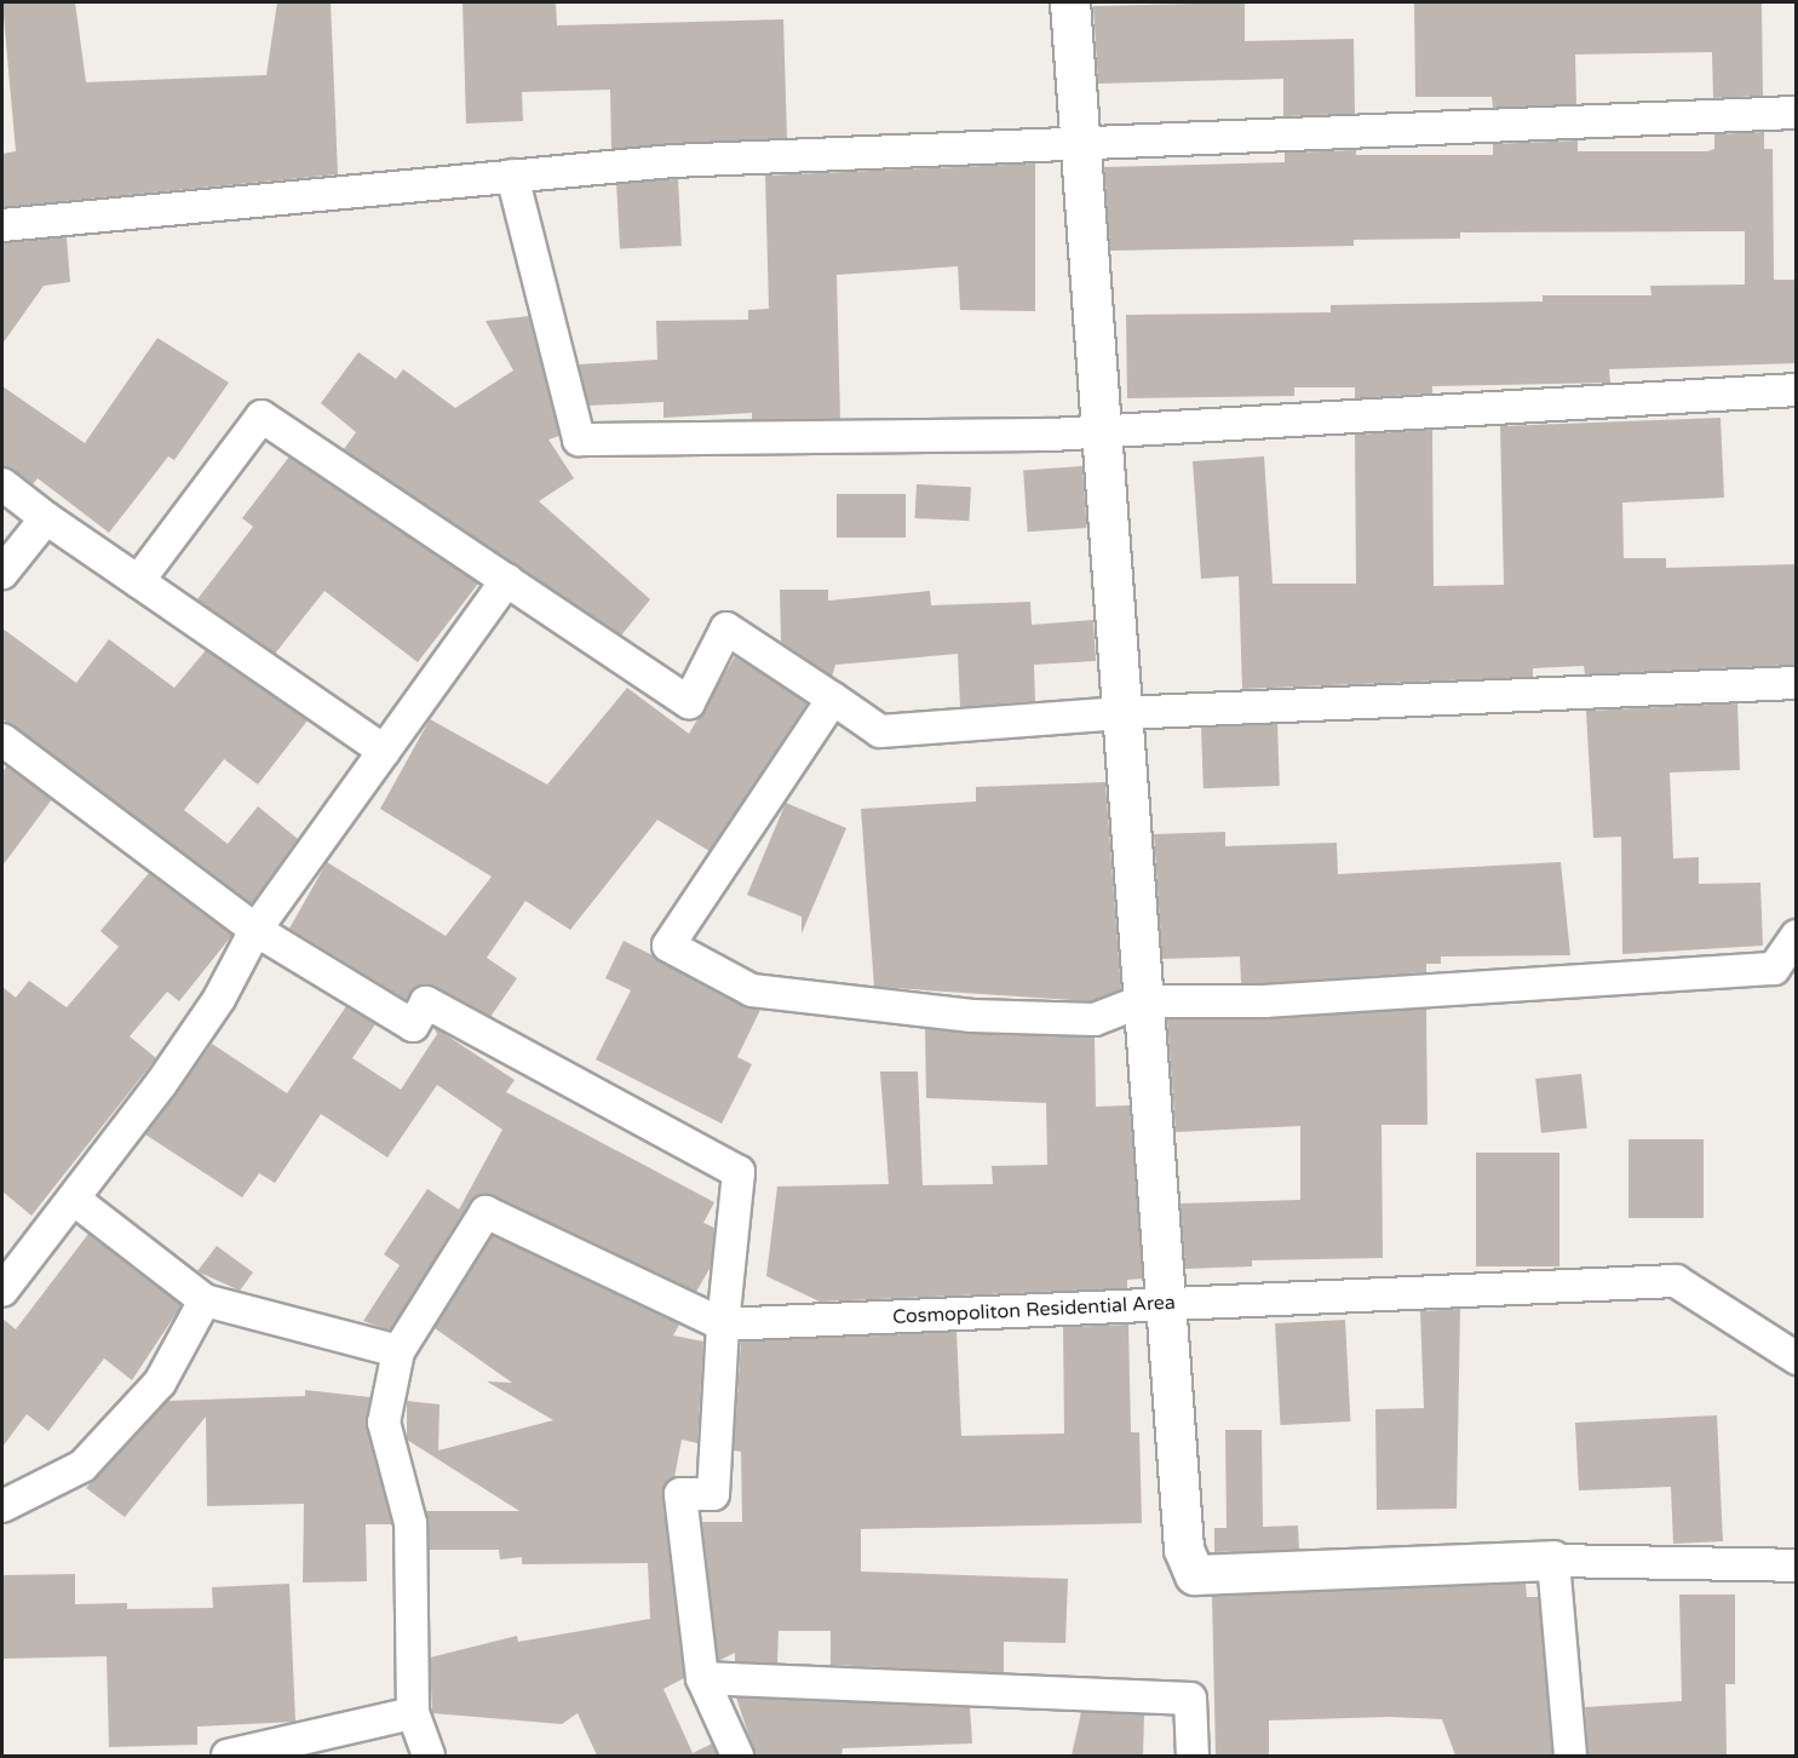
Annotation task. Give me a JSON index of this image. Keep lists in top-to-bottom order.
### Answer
{
  "streets": {
    "street": ["Cosmopoliton Residential Area"]
  }
}
